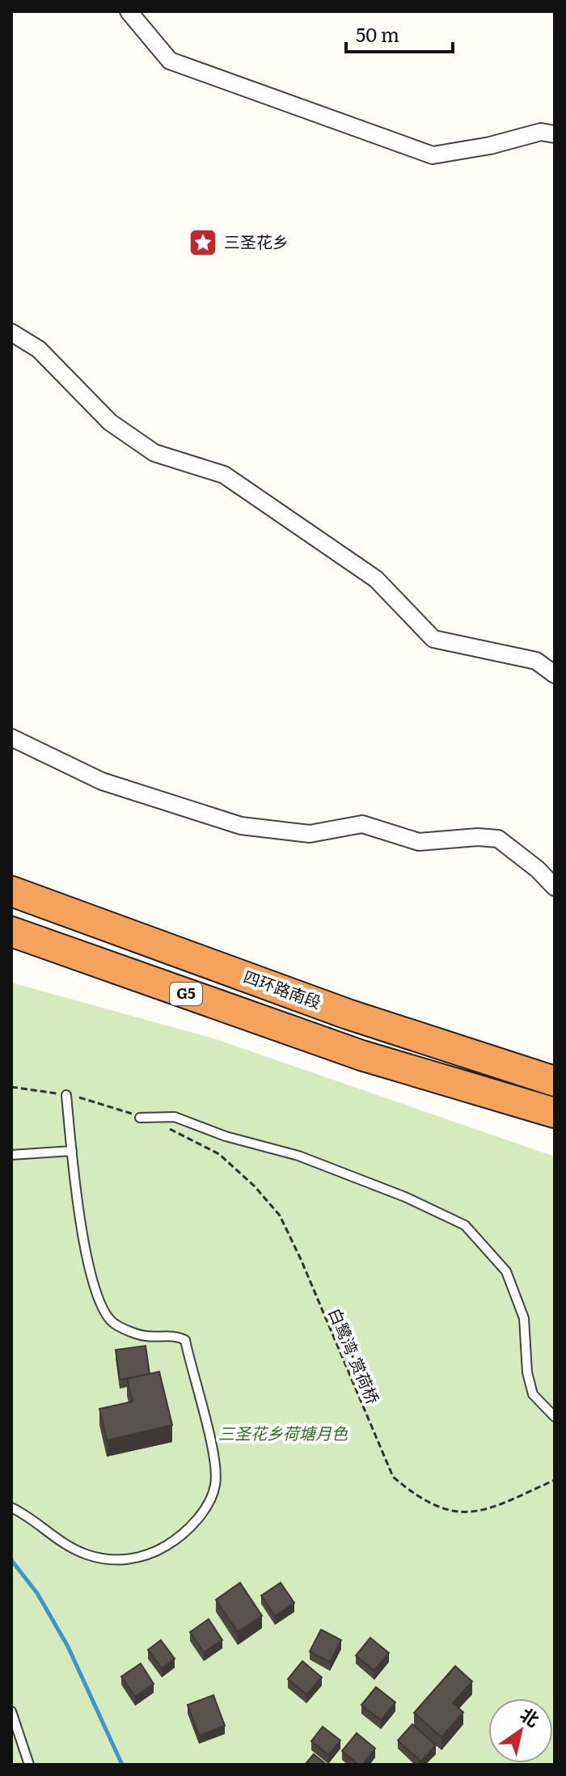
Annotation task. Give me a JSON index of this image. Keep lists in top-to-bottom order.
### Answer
{
  "streets": {
    "highway": ["四环路南段", "G5"],
    "path": ["白鹭湾·赏荷桥"]
  },
  "parks": ["三圣花乡荷塘月色"],
  "places": {
    "place": ["三圣花乡"]
  },
  "scale_bar": "50 m",
  "north": "top right"
}
